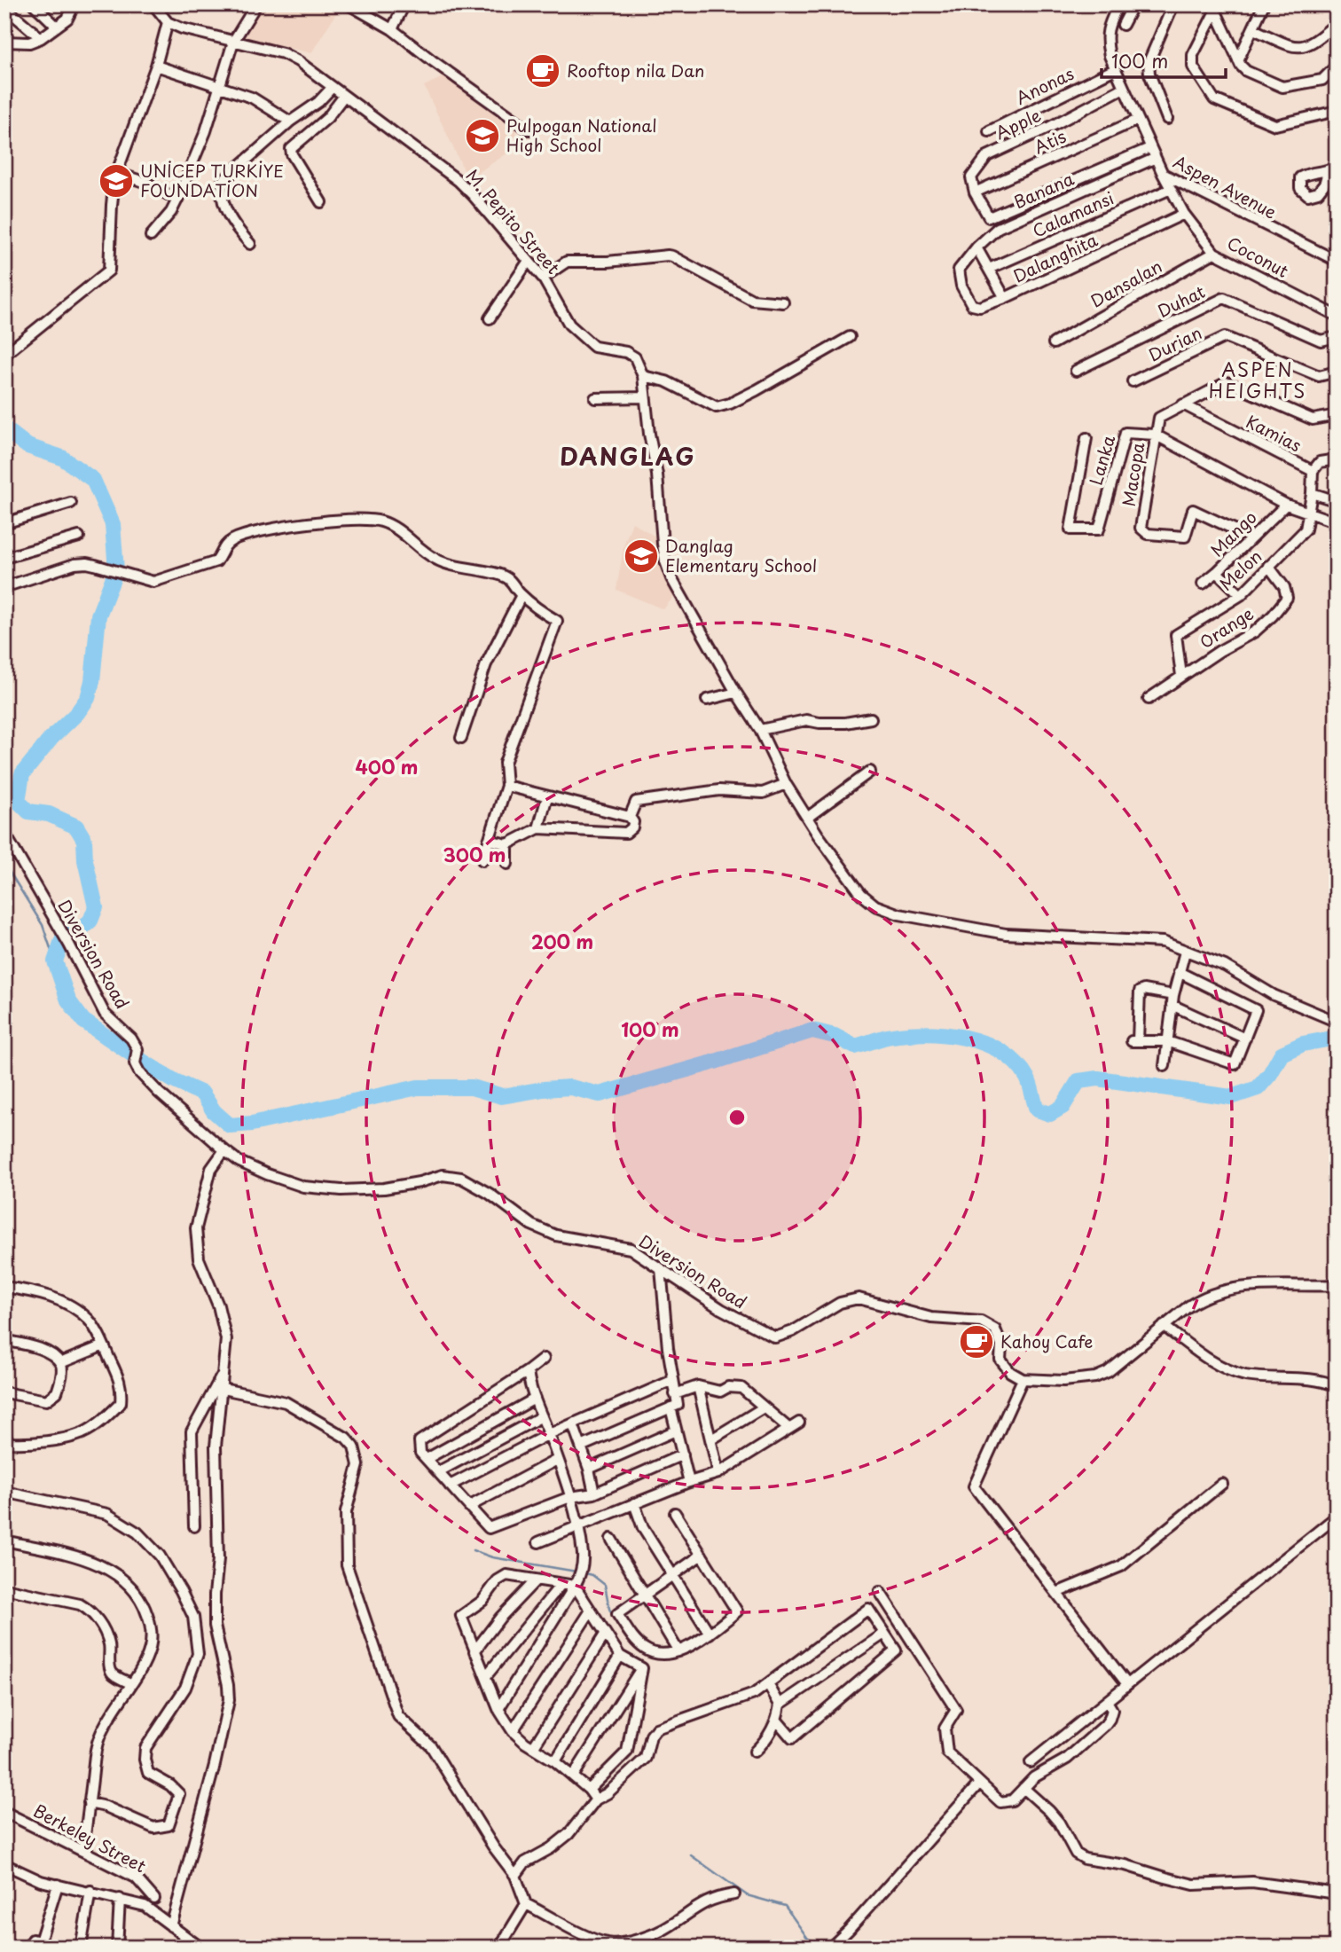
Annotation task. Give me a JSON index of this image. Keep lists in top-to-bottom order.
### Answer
{
  "streets": {
    "street": [
      "Anonas",
      "Apple",
      "Atis",
      "Aspen Avenue",
      "Banana",
      "Calamansi",
      "M. Pepito Street",
      "Coconut",
      "Dalanghita",
      "Dansalan",
      "Duhat",
      "Durian",
      "Kamias",
      "Lanka",
      "Macopa",
      "Mango",
      "Melon",
      "Orange",
      "Diversion Road",
      "Berkeley Street"
    ]
  },
  "crossings": [
    ["Anonas", "Aspen Avenue"],
    ["Apple", "Atis"],
    ["Apple", "Aspen Avenue"],
    ["Atis", "Aspen Avenue"],
    ["Aspen Avenue", "Banana"],
    ["Aspen Avenue", "Coconut"],
    ["Banana", "Dalanghita"],
    ["Calamansi", "Coconut"],
    ["Coconut", "Dalanghita"],
    ["Coconut", "Dansalan"],
    ["Kamias", "Lanka"],
    ["Kamias", "Melon"],
    ["Lanka", "Macopa"],
    ["Lanka", "Mango"],
    ["Lanka", "Melon"],
    ["Macopa", "Mango"],
    ["Melon", "Orange"]
  ],
  "districts": ["ASPEN HEIGHTS", "DANGLAG"],
  "places": {
    "cafe": ["Rooftop nila Dan", "Kahoy Cafe"],
    "school or university": ["Pulpogan National High School", "UNİCEP TURKİYE FOUNDATİON", "Danglag Elementary School"]
  },
  "scale_bar": "100 m",
  "rings": [
    "400 m",
    "300 m",
    "200 m",
    "100 m"
  ]
}
